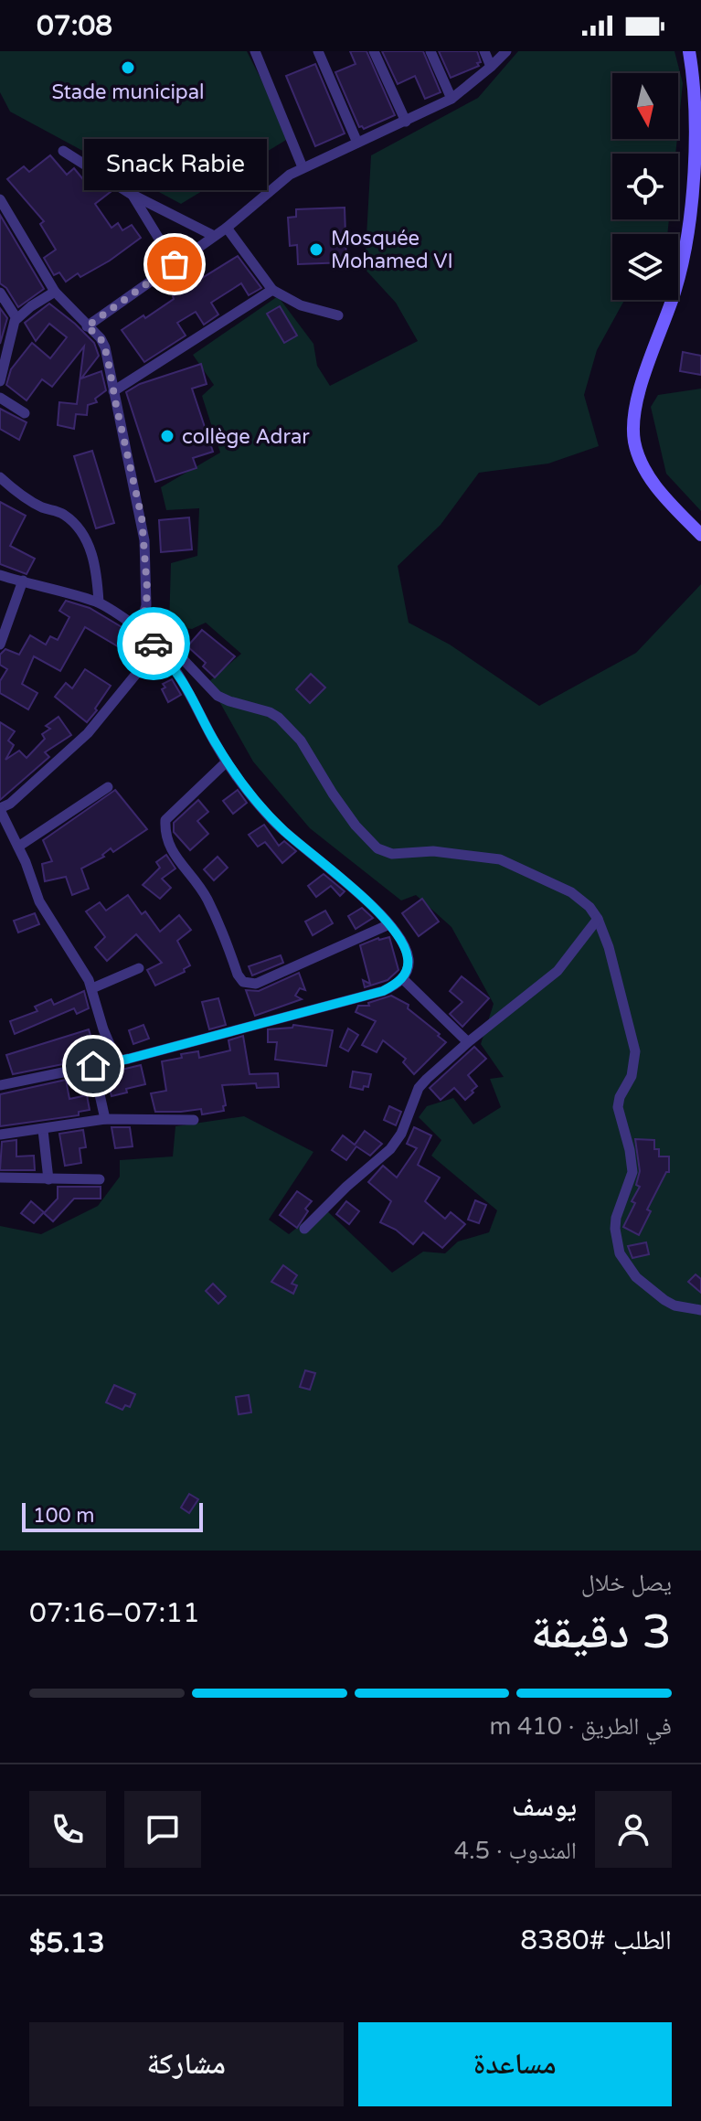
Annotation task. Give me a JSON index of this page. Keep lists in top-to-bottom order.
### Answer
{
  "places": [
    "Stade municipal",
    "Mosquée Mohamed VI",
    "Snack Rabie",
    "collège Adrar"
  ],
  "scale_bar": "100 m",
  "north": "bottom",
  "page": {
    "status": "07:08",
    "bubble": "Snack Rabie",
    "scale": "100 m",
    "heading": ["3 دقيقة", "يصل خلال", "07:11–07:16"],
    "panel": [
      "يوسف",
      "المندوب · 4.5",
      "الطلب #8380",
      "$5.13"
    ],
    "bar": "في الطريق · 410 m",
    "buttons": ["مساعدة", "مشاركة"]
  }
}
